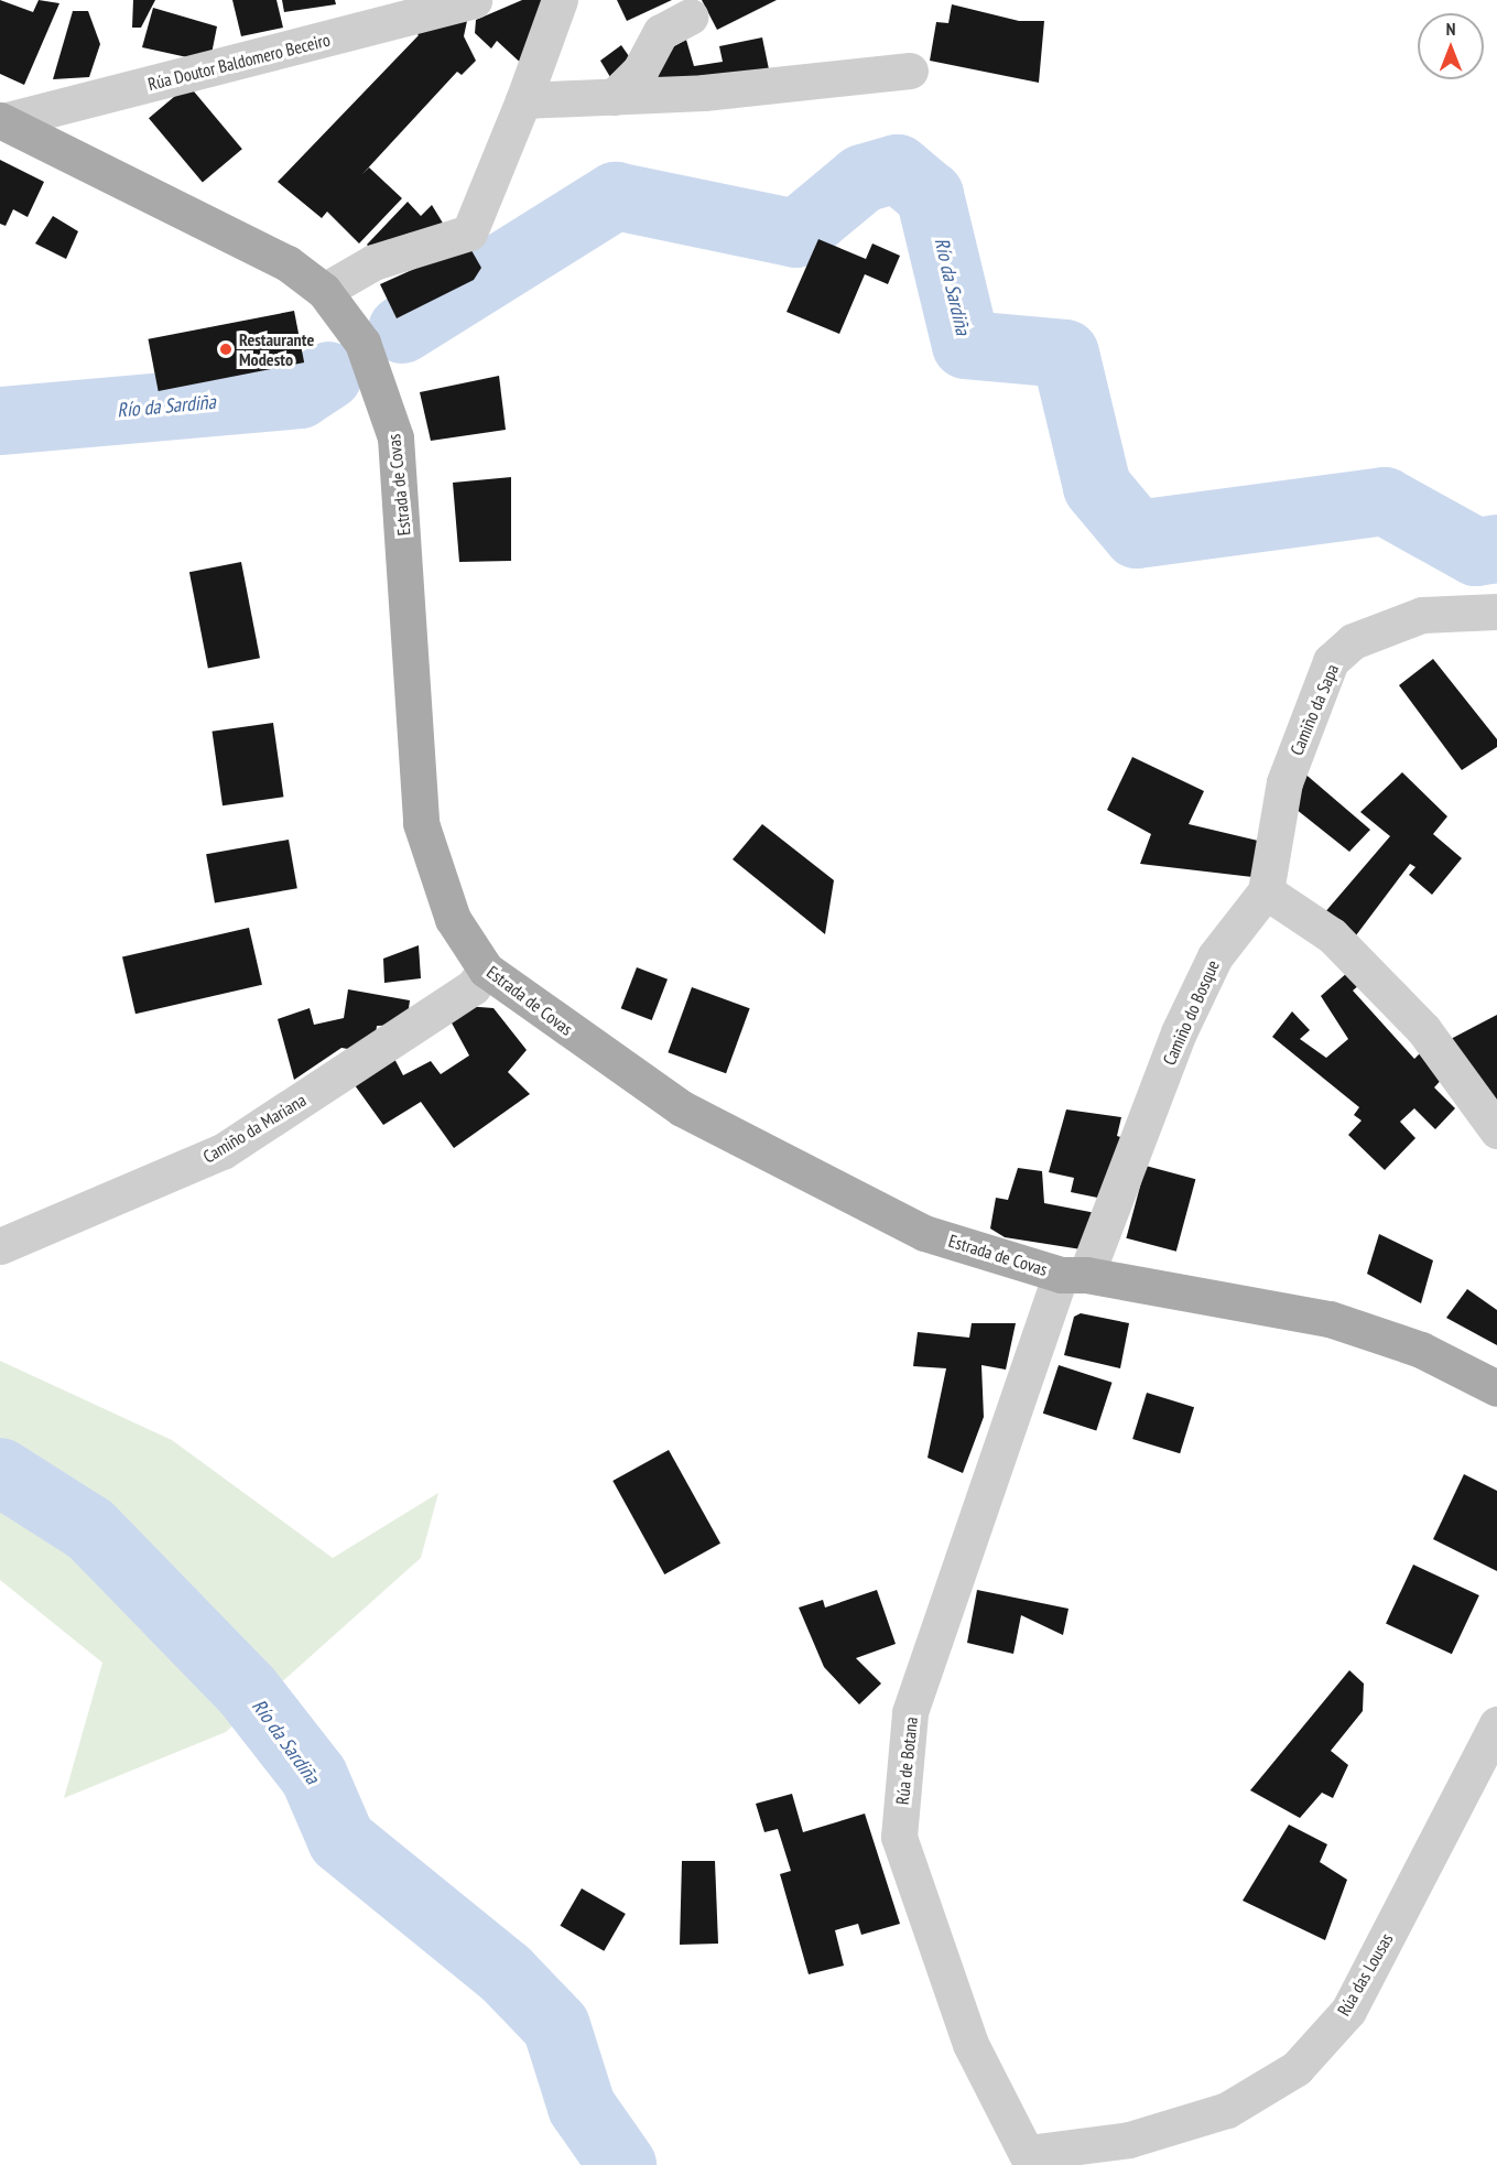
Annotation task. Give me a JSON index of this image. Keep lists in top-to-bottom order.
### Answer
{
  "streets": {
    "main road": ["Estrada de Covas"],
    "street": [
      "Rúa Doutor Baldomero Beceiro",
      "Camiño da Sapa",
      "Camiño do Bosque",
      "Camiño da Mariana",
      "Rúa de Botana",
      "Rúa das Lousas"
    ]
  },
  "crossings": [
    ["Rúa Doutor Baldomero Beceiro", "Estrada de Covas"],
    ["Estrada de Covas", "Camiño do Bosque"],
    ["Estrada de Covas", "Camiño da Mariana"],
    ["Estrada de Covas", "Rúa de Botana"],
    ["Camiño da Sapa", "Camiño do Bosque"],
    ["Camiño do Bosque", "Rúa de Botana"],
    ["Rúa de Botana", "Rúa das Lousas"]
  ],
  "water": ["Río da Sardiña"],
  "places": ["Restaurante Modesto"],
  "north": "top"
}
